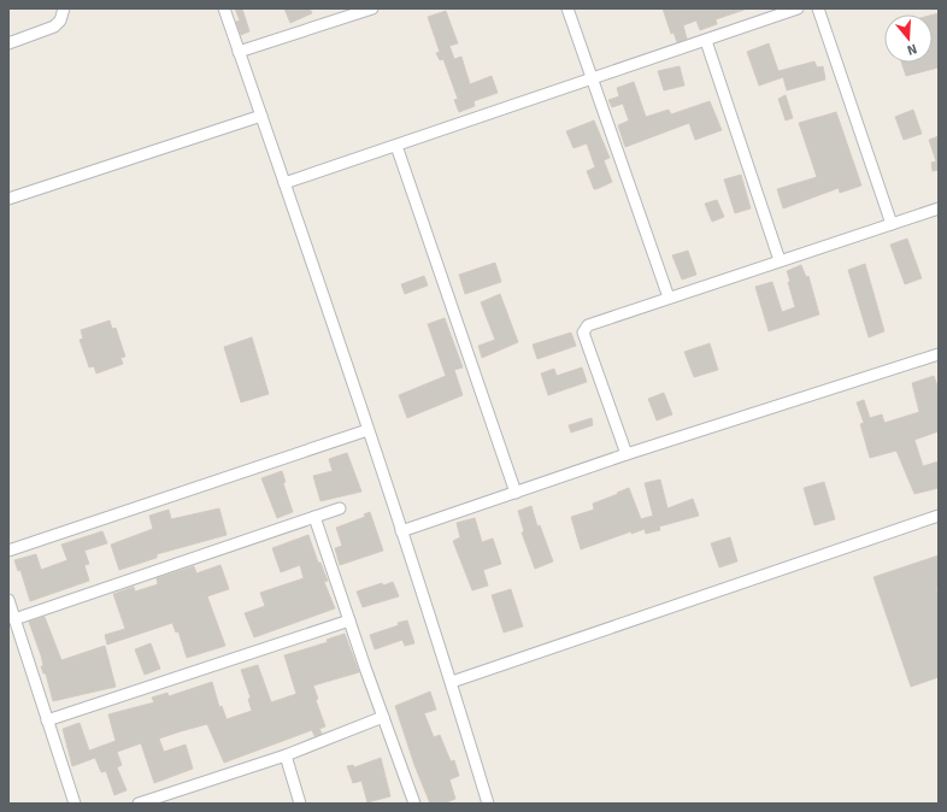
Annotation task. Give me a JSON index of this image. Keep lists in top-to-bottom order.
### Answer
{
  "north": "bottom"
}
